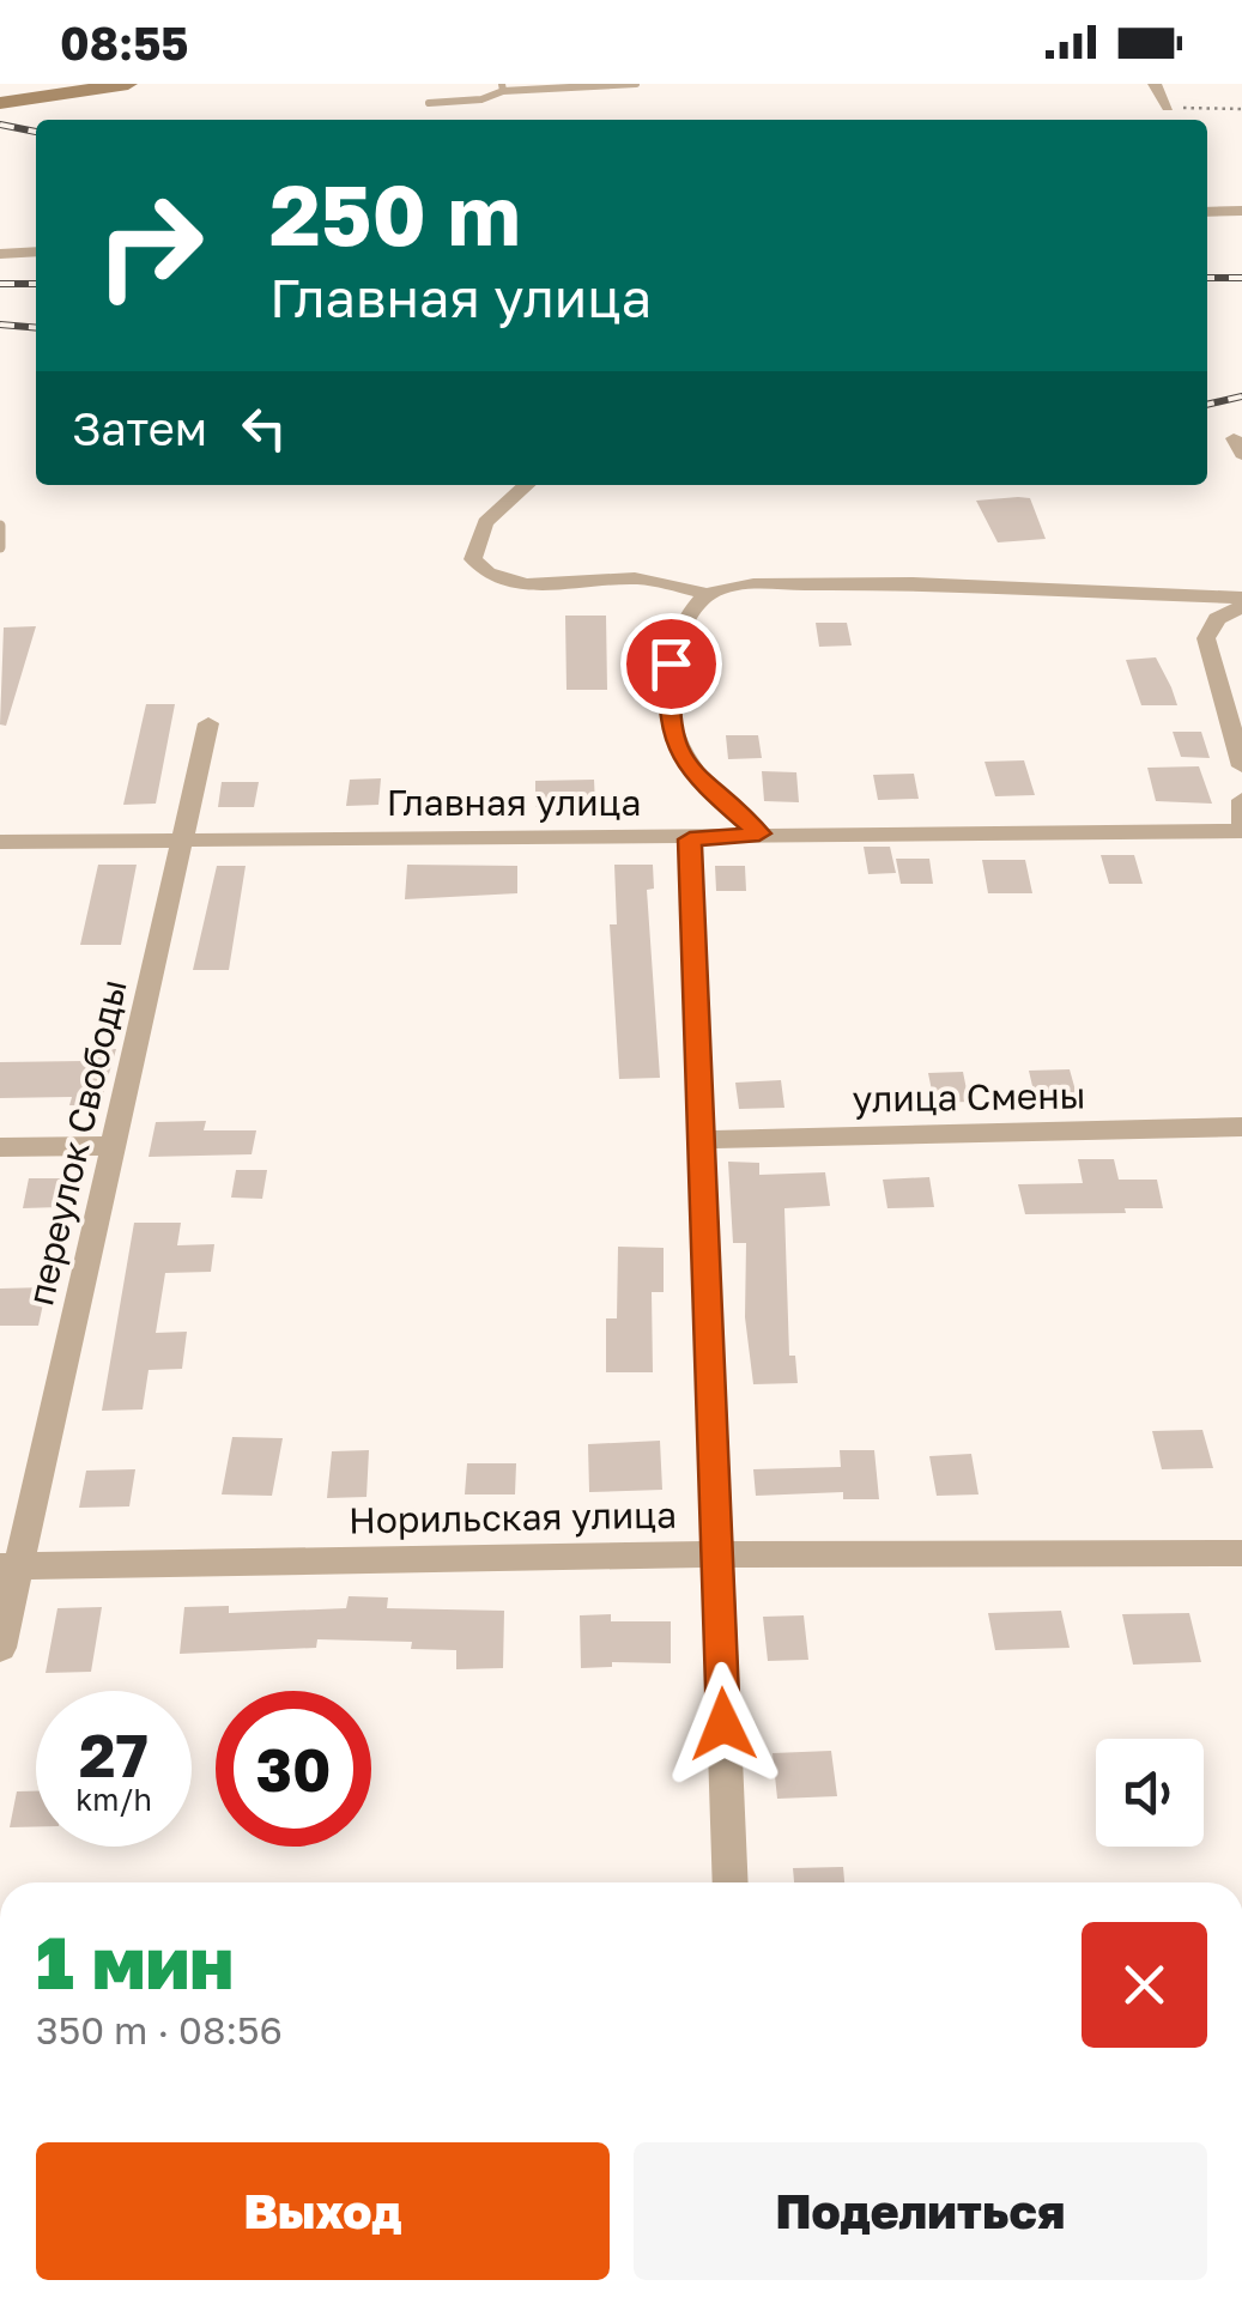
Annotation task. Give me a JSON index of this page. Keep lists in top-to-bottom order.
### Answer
{
  "streets": {
    "street": [
      "Главная улица",
      "улица Смены",
      "переулок Свободы",
      "Норильская улица"
    ]
  },
  "crossings": [
    ["Главная улица", "переулок Свободы"],
    ["переулок Свободы", "Норильская улица"]
  ],
  "page": {
    "status": "08:55",
    "turn": ["250 m", "Главная улица"],
    "then": "Затем",
    "speed": "27 km/h",
    "limit": "30",
    "heading": ["1 мин", "350 m · 08:56"],
    "buttons": ["Выход", "Поделиться"]
  }
}
